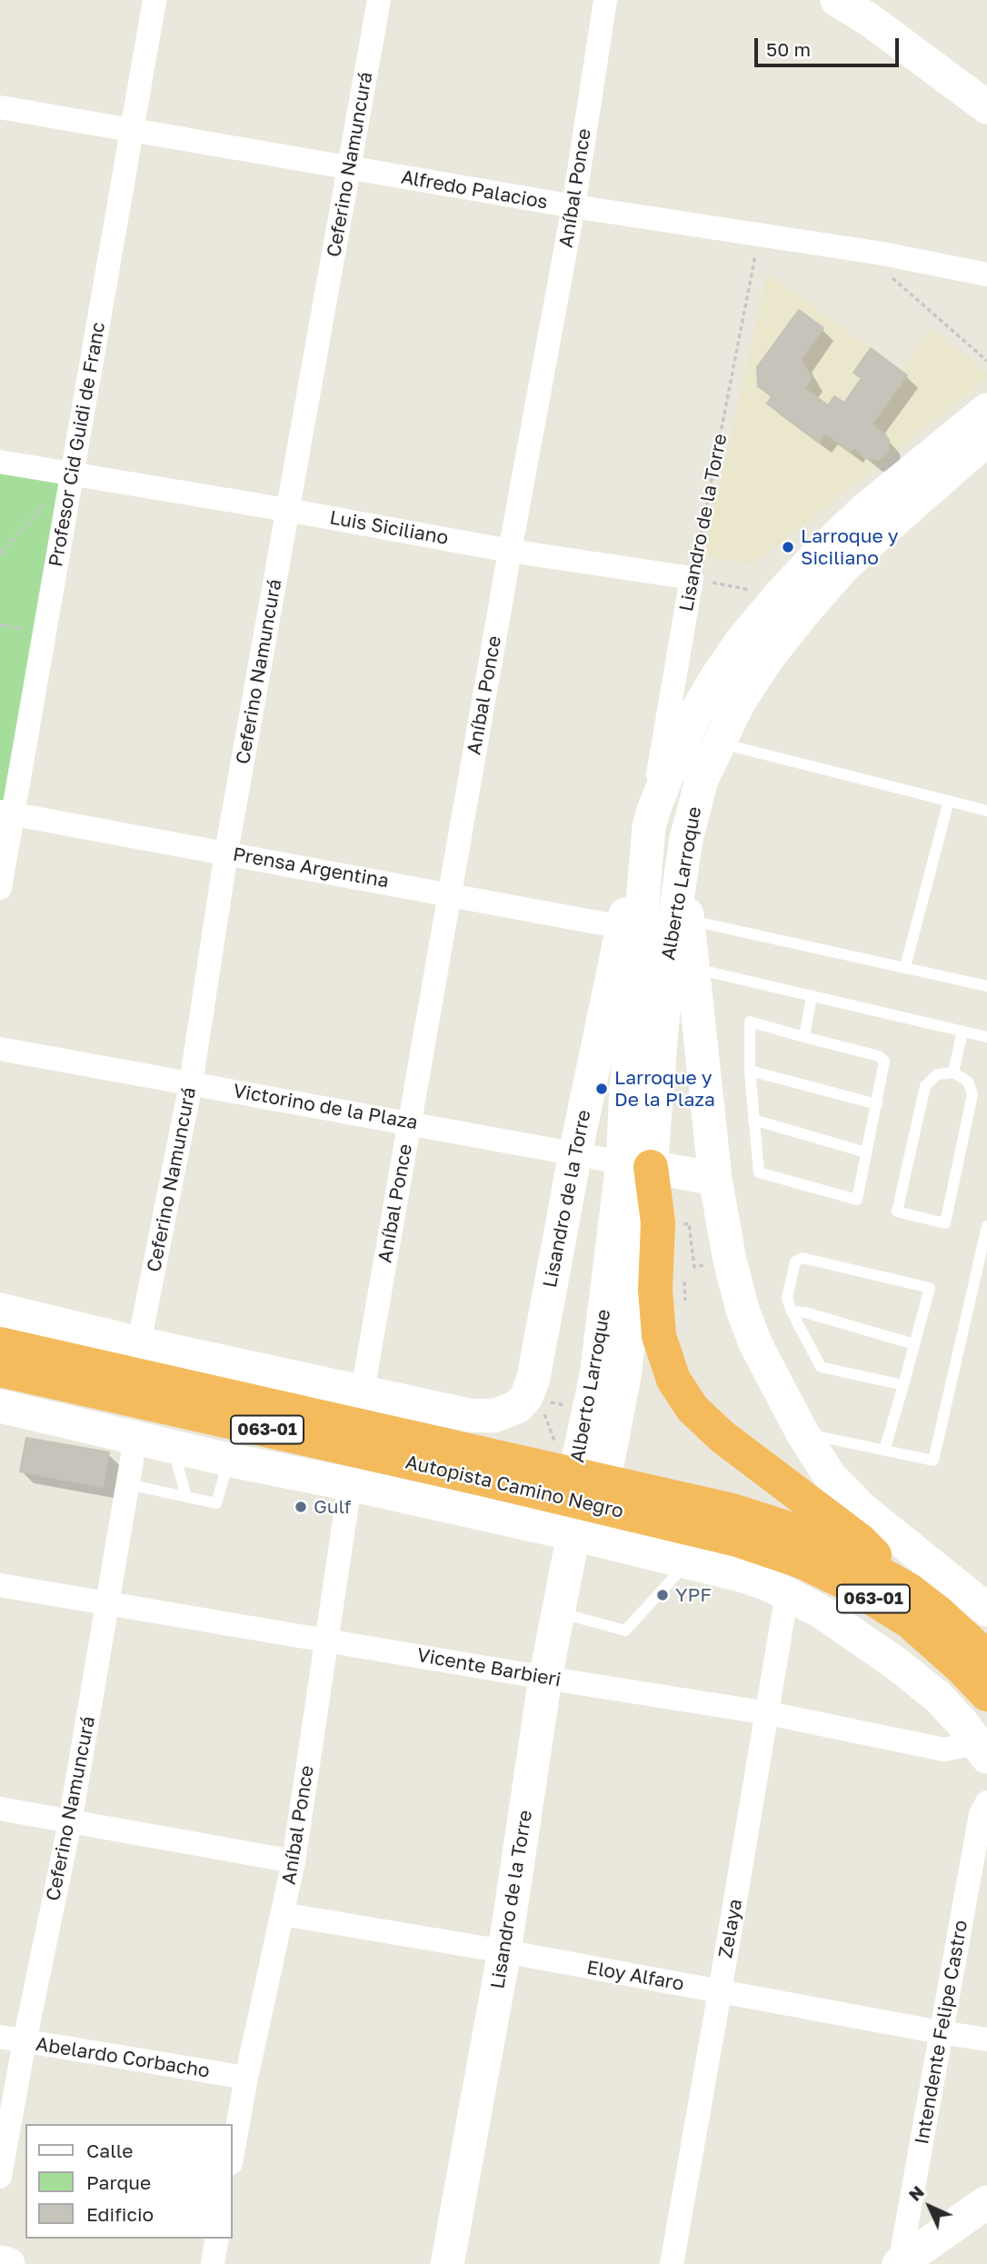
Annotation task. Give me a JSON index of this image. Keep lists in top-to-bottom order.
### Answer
{
  "streets": {
    "highway": ["063-01", "Autopista Camino Negro"],
    "street": [
      "Ceferino Namuncurá",
      "Aníbal Ponce",
      "Alfredo Palacios",
      "Profesor Cid Guidi de Franc",
      "Lisandro de la Torre",
      "Luis Siciliano",
      "Prensa Argentina",
      "Alberto Larroque",
      "Victorino de la Plaza",
      "Vicente Barbieri",
      "Zelaya",
      "Eloy Alfaro",
      "Intendente Felipe Castro",
      "Abelardo Corbacho"
    ]
  },
  "crossings": [
    ["Ceferino Namuncurá", "Alfredo Palacios"],
    ["Ceferino Namuncurá", "Luis Siciliano"],
    ["Ceferino Namuncurá", "Prensa Argentina"],
    ["Ceferino Namuncurá", "Victorino de la Plaza"],
    ["Ceferino Namuncurá", "Vicente Barbieri"],
    ["Ceferino Namuncurá", "Abelardo Corbacho"],
    ["Aníbal Ponce", "Alfredo Palacios"],
    ["Aníbal Ponce", "Luis Siciliano"],
    ["Aníbal Ponce", "Prensa Argentina"],
    ["Aníbal Ponce", "Victorino de la Plaza"],
    ["Aníbal Ponce", "Vicente Barbieri"],
    ["Aníbal Ponce", "Eloy Alfaro"],
    ["Aníbal Ponce", "Abelardo Corbacho"],
    ["Alfredo Palacios", "Profesor Cid Guidi de Franc"],
    ["Alfredo Palacios", "Lisandro de la Torre"],
    ["Profesor Cid Guidi de Franc", "Luis Siciliano"],
    ["Profesor Cid Guidi de Franc", "Prensa Argentina"],
    ["Lisandro de la Torre", "Luis Siciliano"],
    ["Lisandro de la Torre", "Prensa Argentina"],
    ["Lisandro de la Torre", "Alberto Larroque"],
    ["Lisandro de la Torre", "Victorino de la Plaza"],
    ["Lisandro de la Torre", "Vicente Barbieri"],
    ["Lisandro de la Torre", "Eloy Alfaro"],
    ["Alberto Larroque", "Victorino de la Plaza"],
    ["Vicente Barbieri", "Zelaya"],
    ["Zelaya", "Eloy Alfaro"],
    ["Eloy Alfaro", "Intendente Felipe Castro"]
  ],
  "places": [
    "Larroque y Siciliano",
    "Larroque y De la Plaza",
    "Gulf",
    "YPF"
  ],
  "legend": ["Calle", "Parque", "Edificio"],
  "scale_bar": "50 m",
  "north": "top left"
}
